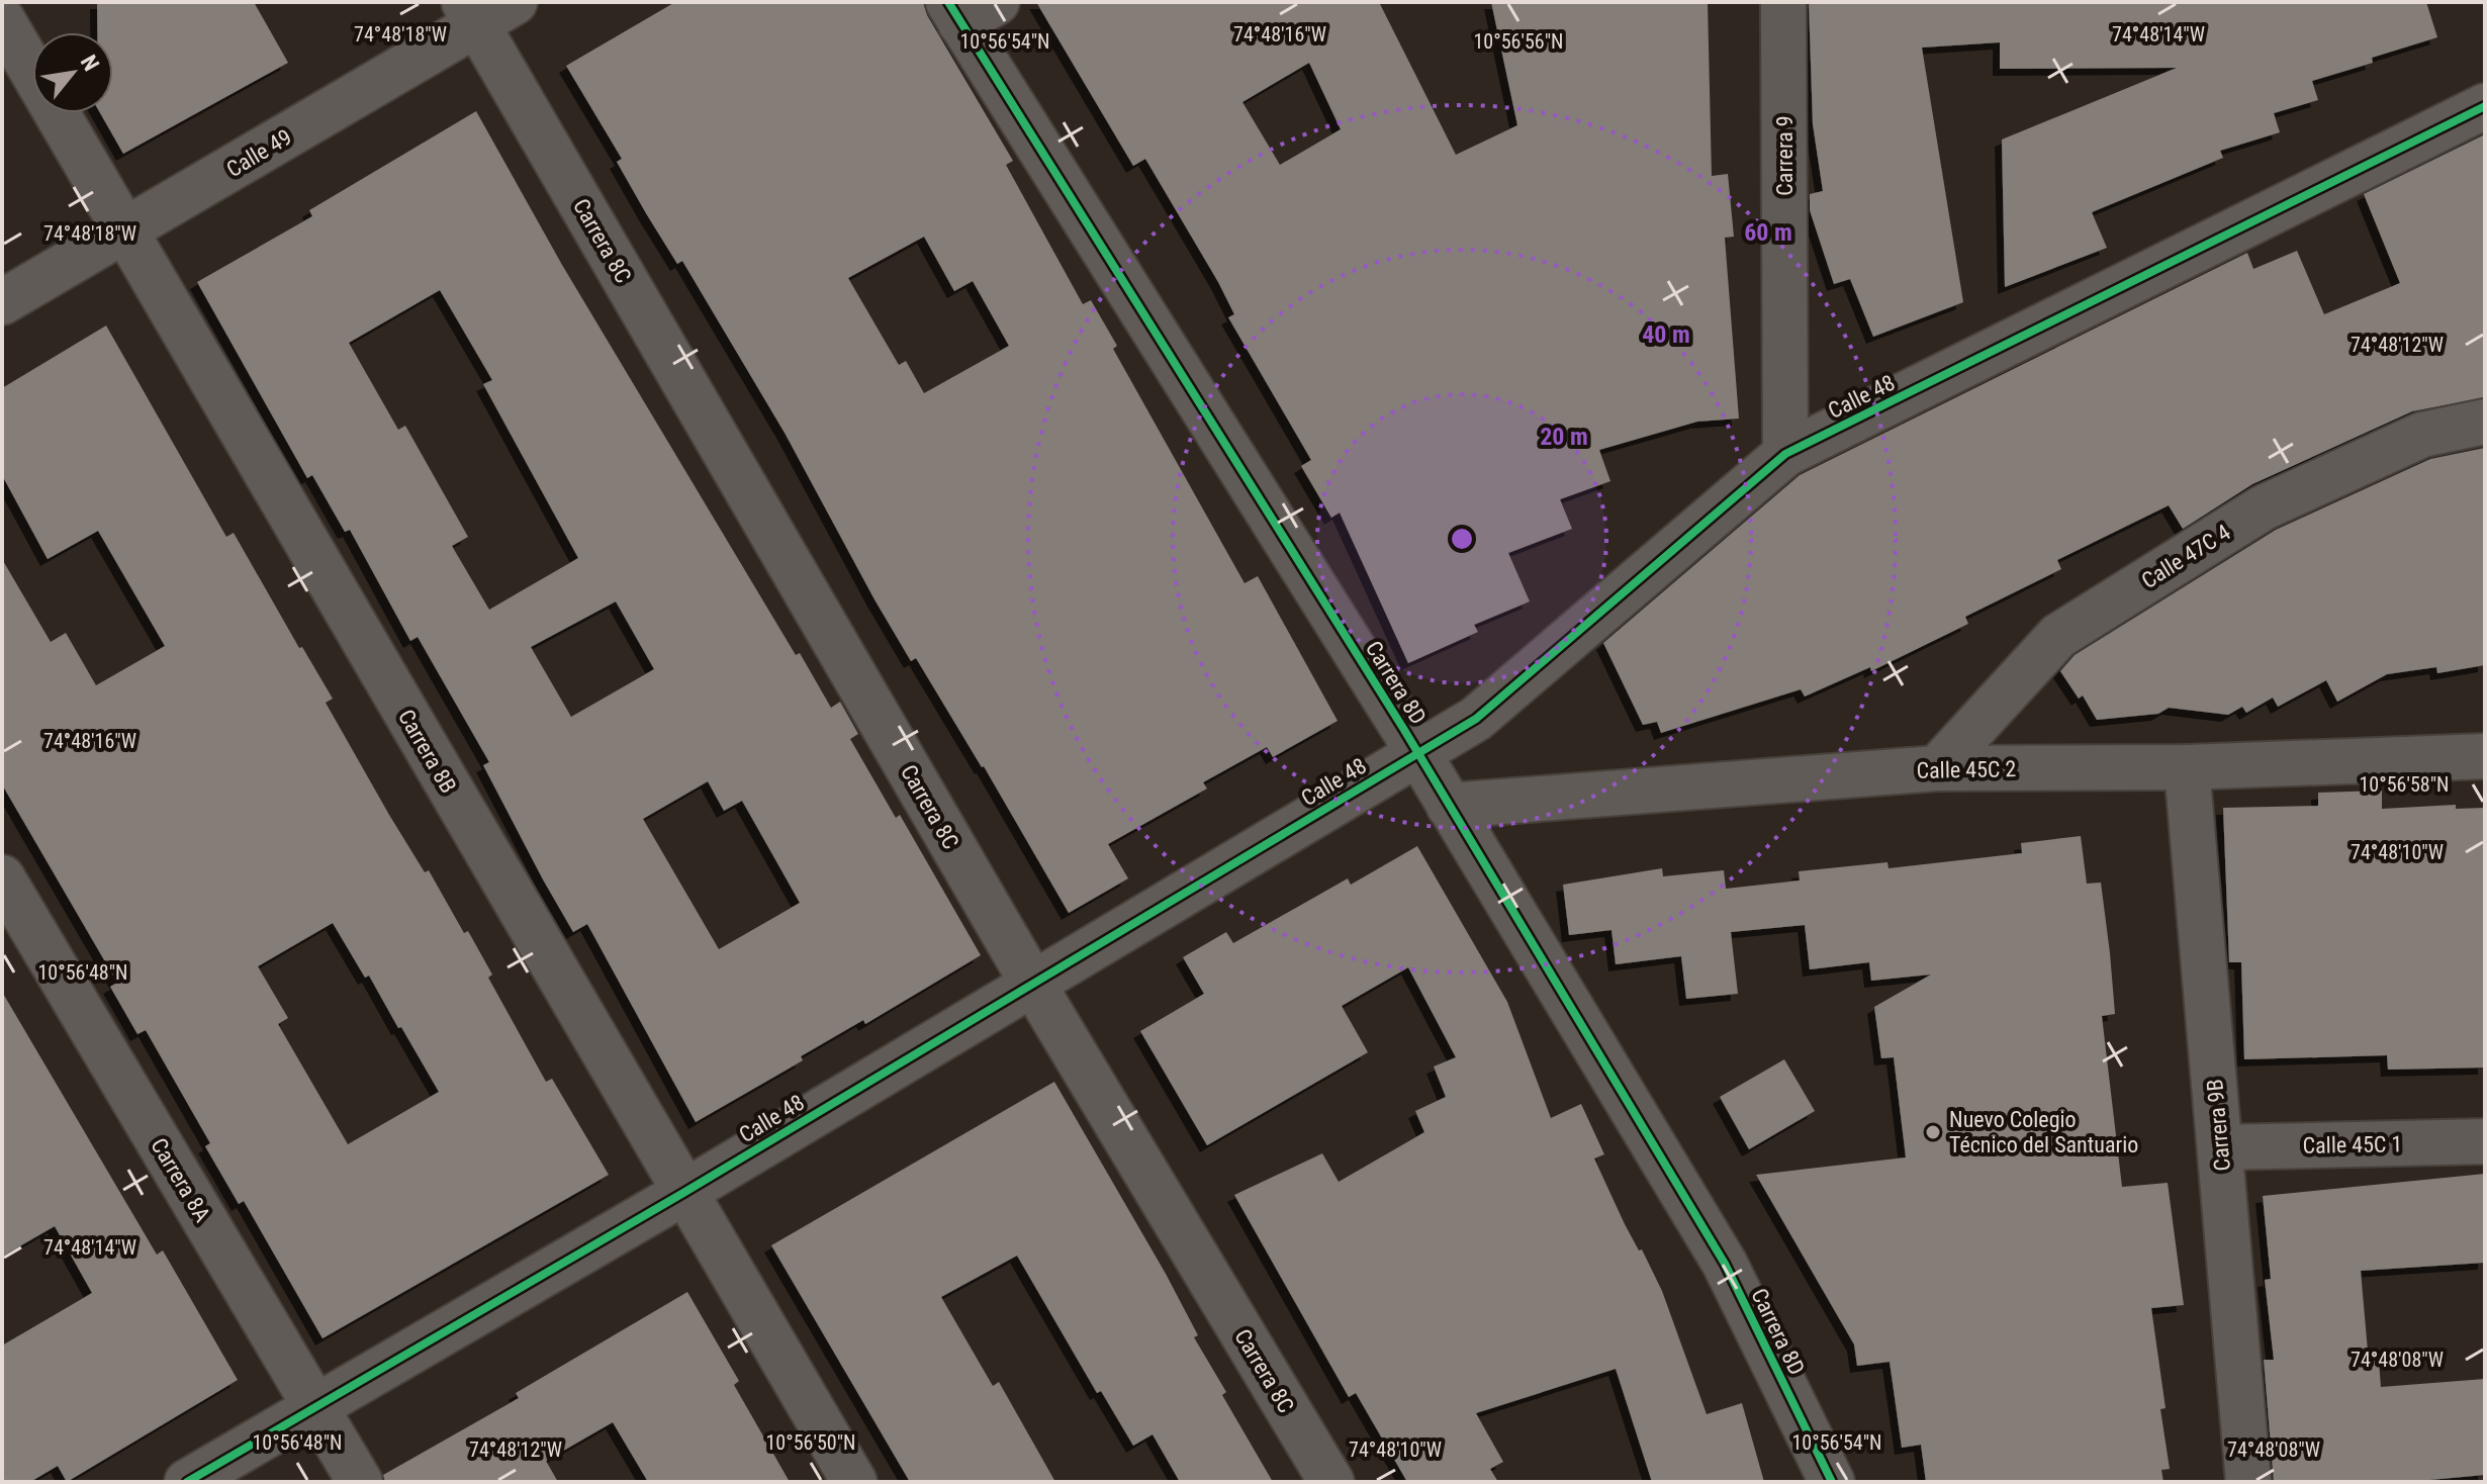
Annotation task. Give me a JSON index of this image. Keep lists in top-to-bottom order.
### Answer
{
  "streets": {
    "street": [
      "Calle 49",
      "Carrera 9",
      "Carrera 8C",
      "Calle 48",
      "Calle 47C 4",
      "Carrera 8D",
      "Carrera 8B",
      "Calle 45C 2",
      "Carrera 9B",
      "Calle 45C 1",
      "Carrera 8A"
    ]
  },
  "crossings": [
    ["Calle 49", "Carrera 8C"],
    ["Calle 49", "Carrera 8B"],
    ["Carrera 9", "Calle 48"],
    ["Carrera 8C", "Calle 48"],
    ["Calle 48", "Carrera 8D"],
    ["Calle 48", "Carrera 8B"],
    ["Calle 48", "Carrera 8A"],
    ["Calle 47C 4", "Calle 45C 2"],
    ["Carrera 8D", "Calle 45C 2"],
    ["Calle 45C 2", "Carrera 9B"],
    ["Carrera 9B", "Calle 45C 1"]
  ],
  "places": ["Nuevo Colegio Técnico del Santuario"],
  "north": "top right",
  "coordinates": [
    "74°48'18\"W",
    "74°48'16\"W",
    "74°48'14\"W",
    "10°56'54\"N",
    "10°56'56\"N",
    "74°48'12\"W",
    "10°56'58\"N",
    "74°48'10\"W",
    "10°56'48\"N",
    "74°48'08\"W",
    "10°56'50\"N"
  ],
  "rings": ["60 m", "40 m", "20 m"]
}
